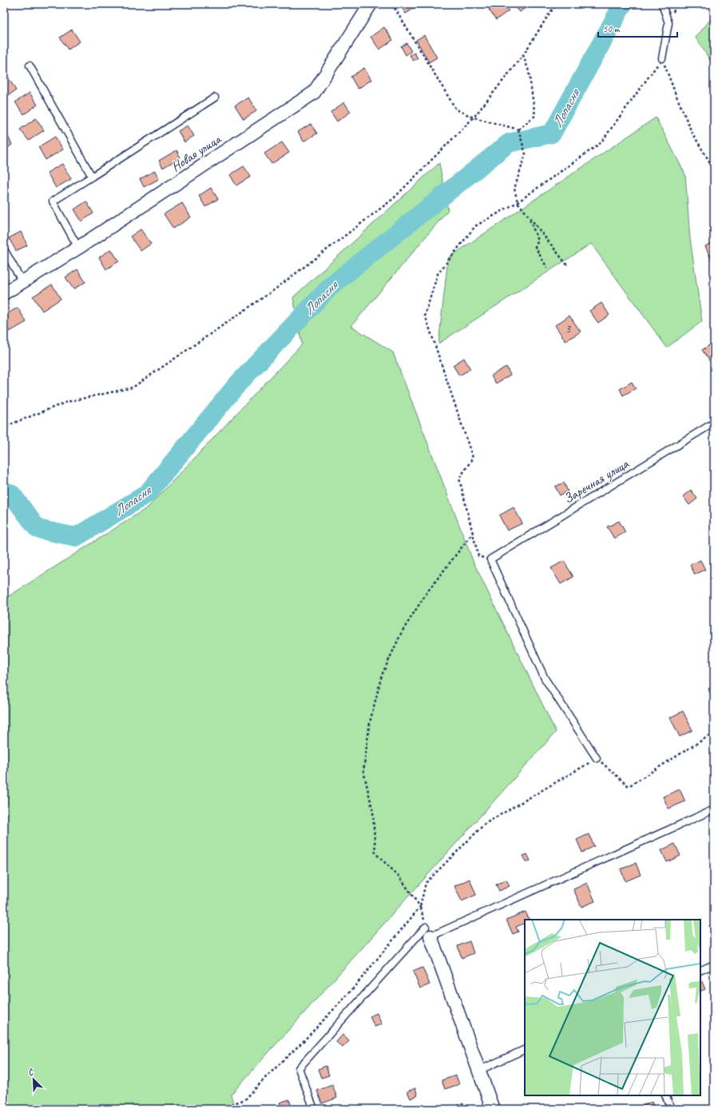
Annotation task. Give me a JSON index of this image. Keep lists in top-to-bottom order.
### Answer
{
  "streets": {
    "street": ["Новая улица"],
    "lane": ["Заречная улица"]
  },
  "water": ["Лопасня"],
  "house_numbers": ["3"],
  "scale_bar": "50 m",
  "north": "top left"
}
